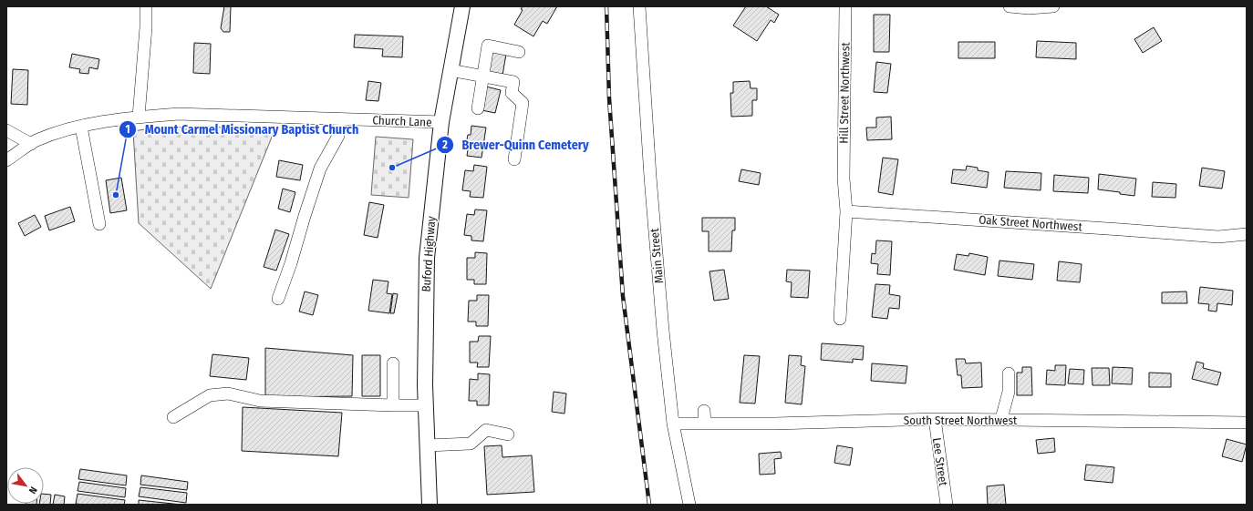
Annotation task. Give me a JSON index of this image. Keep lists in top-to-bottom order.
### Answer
{
  "streets": {
    "main road": ["Buford Highway"],
    "street": [
      "Hill Street Northwest",
      "Church Lane",
      "Oak Street Northwest",
      "Main Street",
      "South Street Northwest",
      "Lee Street"
    ]
  },
  "crossings": [
    ["Hill Street Northwest", "Oak Street Northwest"],
    ["Church Lane", "Buford Highway"],
    ["Main Street", "South Street Northwest"],
    ["South Street Northwest", "Lee Street"]
  ],
  "places": ["Brewer-Quinn Cemetery", "Mount Carmel Missionary Baptist Church"],
  "north": "bottom right"
}
